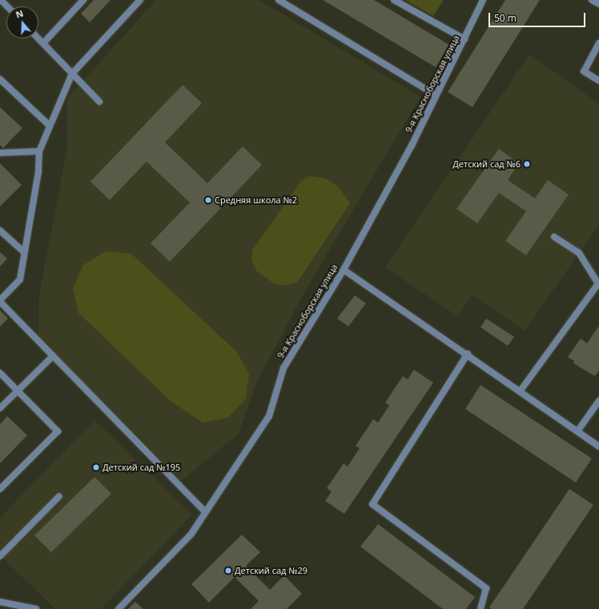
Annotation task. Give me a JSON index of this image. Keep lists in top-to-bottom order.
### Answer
{
  "streets": {
    "street": ["9-я Красноборская улица"]
  },
  "places": [
    "Детский сад №6",
    "Средняя школа №2",
    "Детский сад №195",
    "Детский сад №29"
  ],
  "scale_bar": "50 m",
  "north": "top"
}
